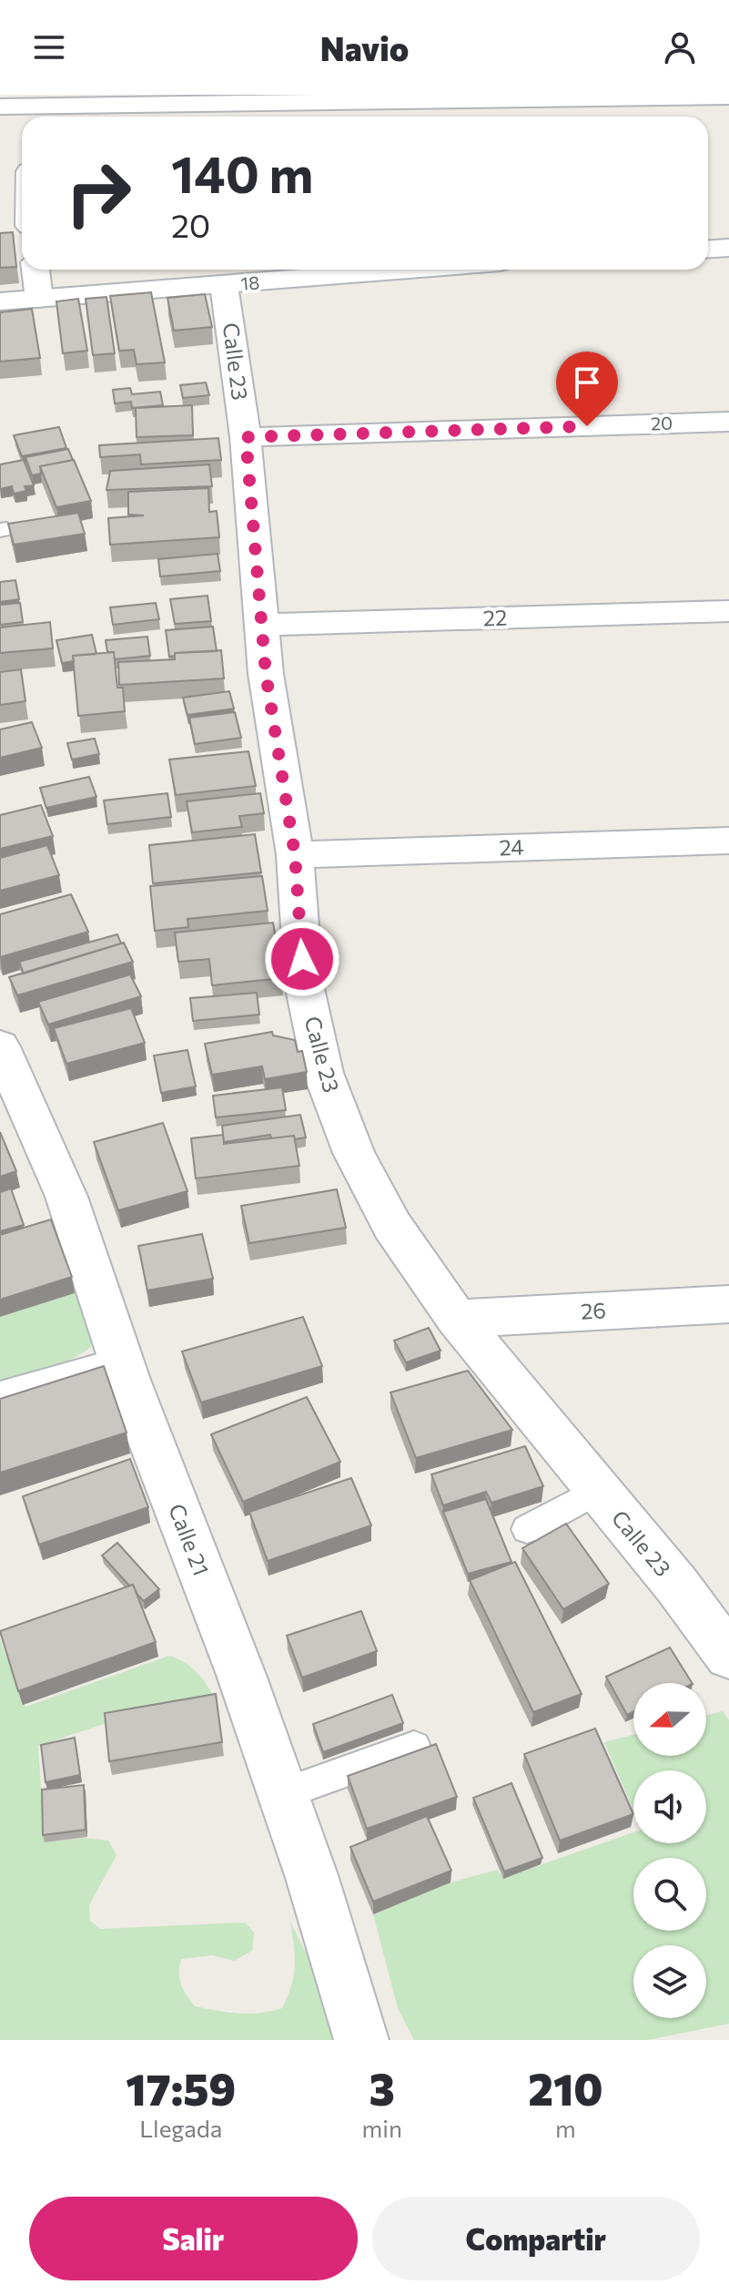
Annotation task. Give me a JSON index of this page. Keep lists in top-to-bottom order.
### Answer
{
  "streets": {
    "street": [
      "18",
      "Calle 23",
      "20",
      "22",
      "24",
      "26",
      "Calle 21"
    ]
  },
  "crossings": [
    ["18", "Calle 23"],
    ["Calle 23", "20"],
    ["Calle 23", "22"],
    ["Calle 23", "24"],
    ["Calle 23", "26"]
  ],
  "north": "left",
  "page": {
    "header": "Navio",
    "turn": ["140 m", "20"],
    "eta": [
      "17:59",
      "Llegada",
      "3",
      "min",
      "210",
      "m"
    ],
    "buttons": ["Salir", "Compartir"]
  }
}
